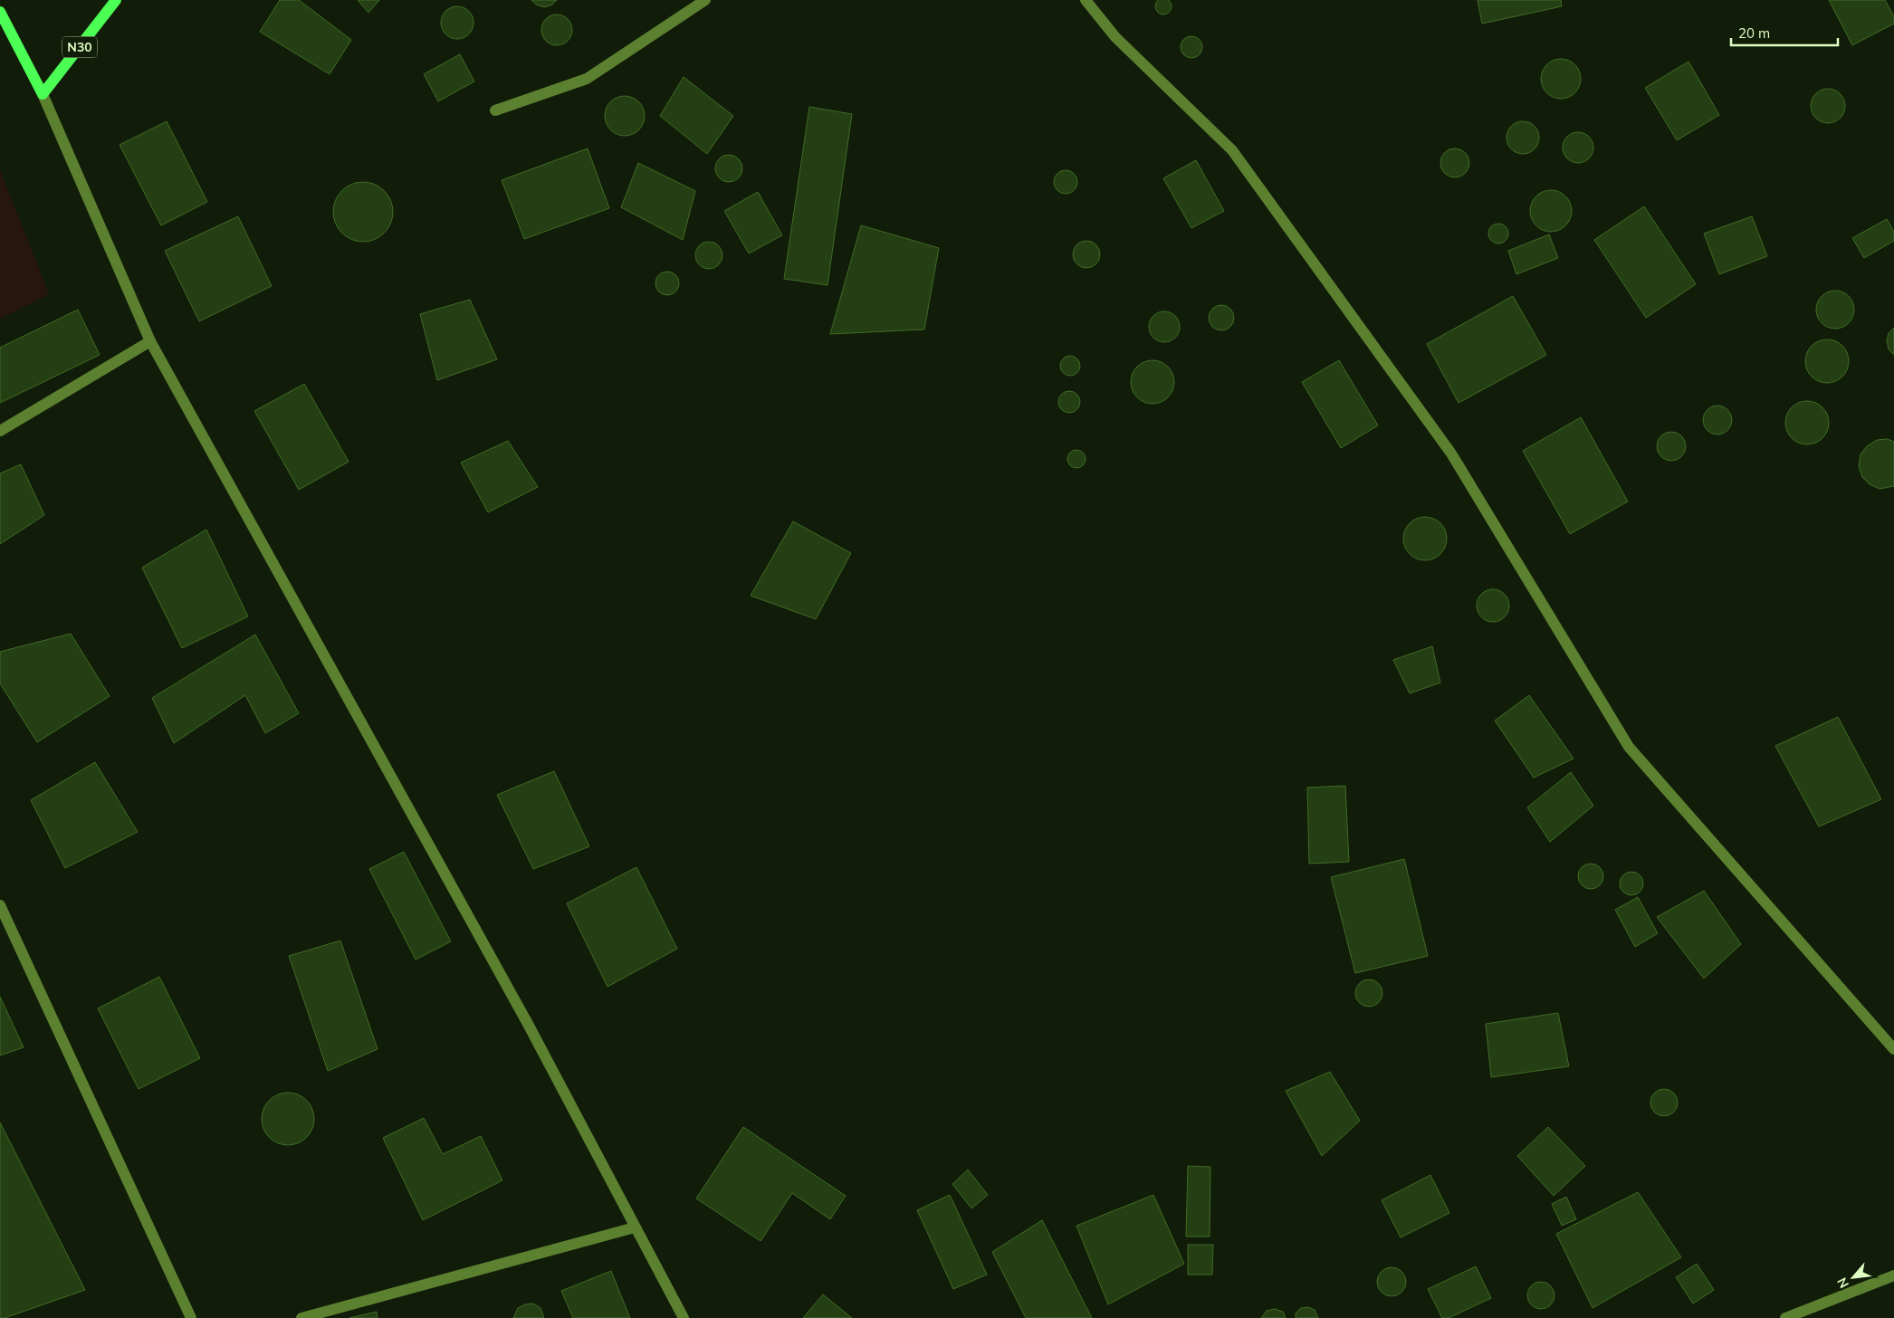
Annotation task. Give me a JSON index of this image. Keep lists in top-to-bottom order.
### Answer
{
  "streets": {
    "main road": ["N30"]
  },
  "scale_bar": "20 m",
  "north": "bottom left"
}
